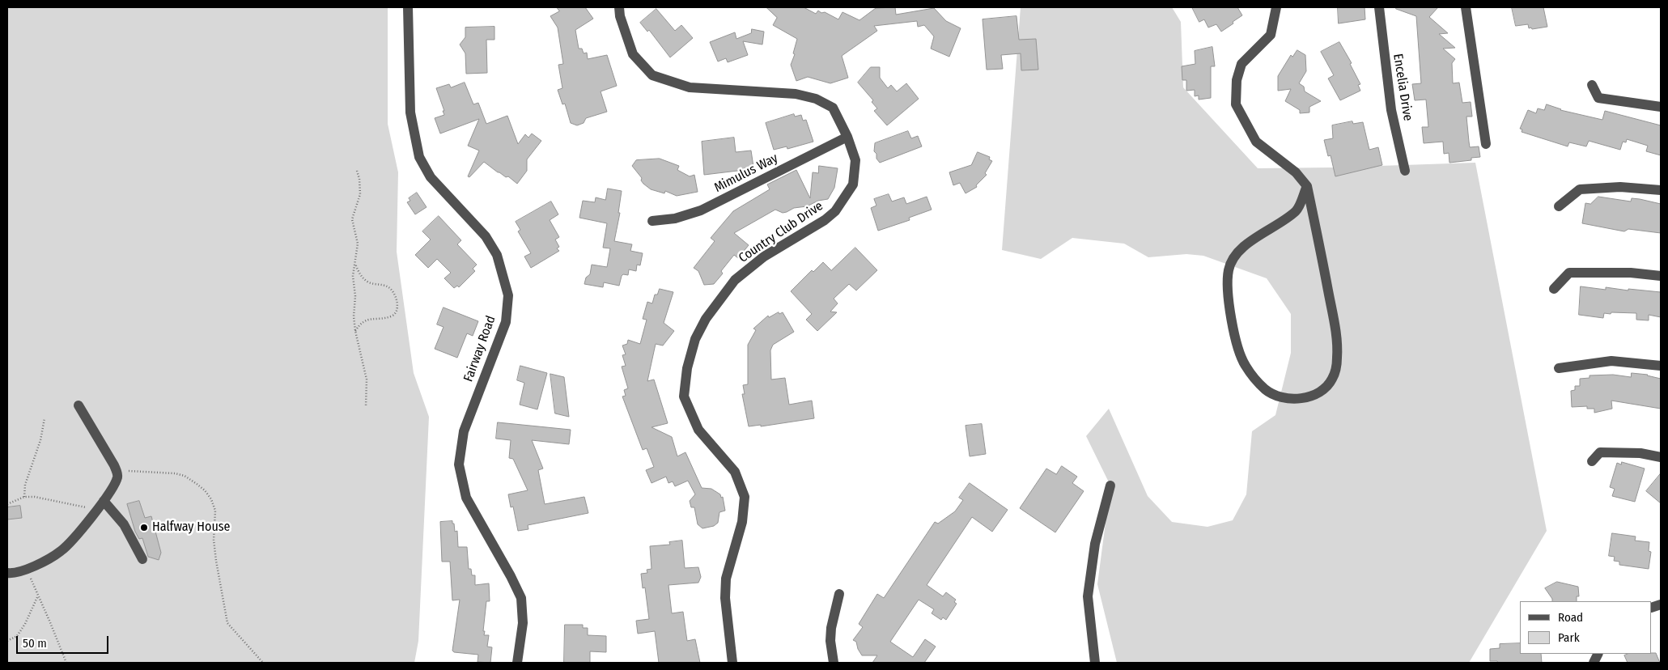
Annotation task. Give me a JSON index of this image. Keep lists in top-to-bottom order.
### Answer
{
  "streets": {
    "street": [
      "Encelia Drive",
      "Mimulus Way",
      "Country Club Drive",
      "Fairway Road"
    ]
  },
  "crossings": [
    ["Mimulus Way", "Country Club Drive"]
  ],
  "places": ["Halfway House"],
  "legend": ["Road", "Park"],
  "scale_bar": "50 m"
}
